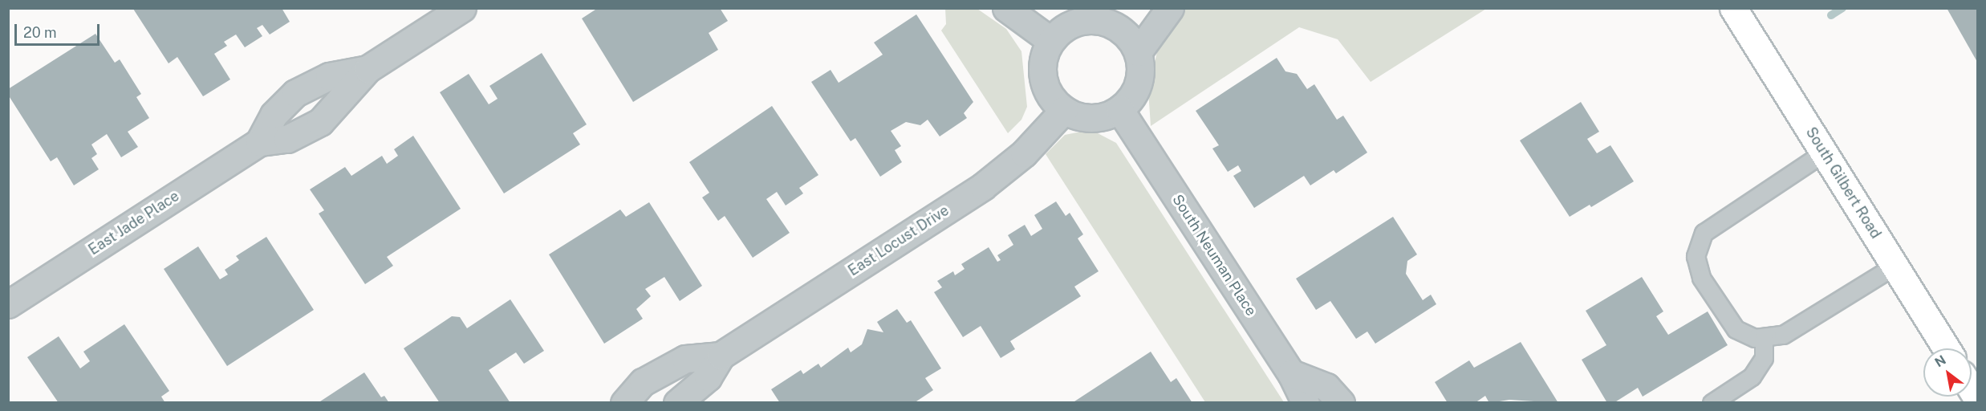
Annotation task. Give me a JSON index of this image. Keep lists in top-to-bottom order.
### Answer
{
  "streets": {
    "main road": ["South Gilbert Road"],
    "street": ["East Jade Place", "East Locust Drive", "South Neuman Place"]
  },
  "crossings": [
    ["East Locust Drive", "South Neuman Place"]
  ],
  "scale_bar": "20 m",
  "north": "top left"
}
